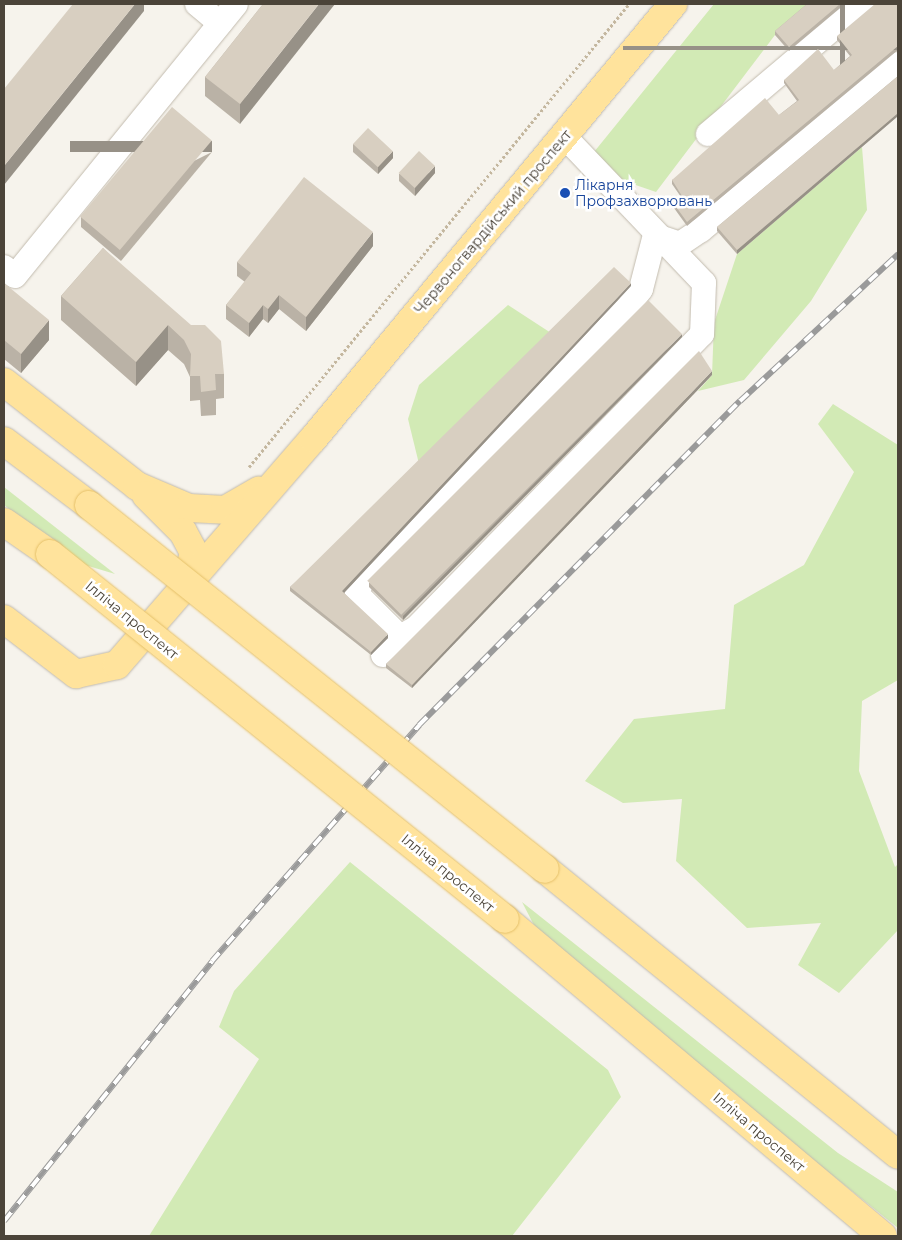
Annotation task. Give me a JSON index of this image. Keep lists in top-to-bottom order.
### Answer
{
  "streets": {
    "main road": ["Червоногвардійський проспект", "Ілліча проспект"]
  },
  "places": ["Лікарня Профзахворювань"]
}
